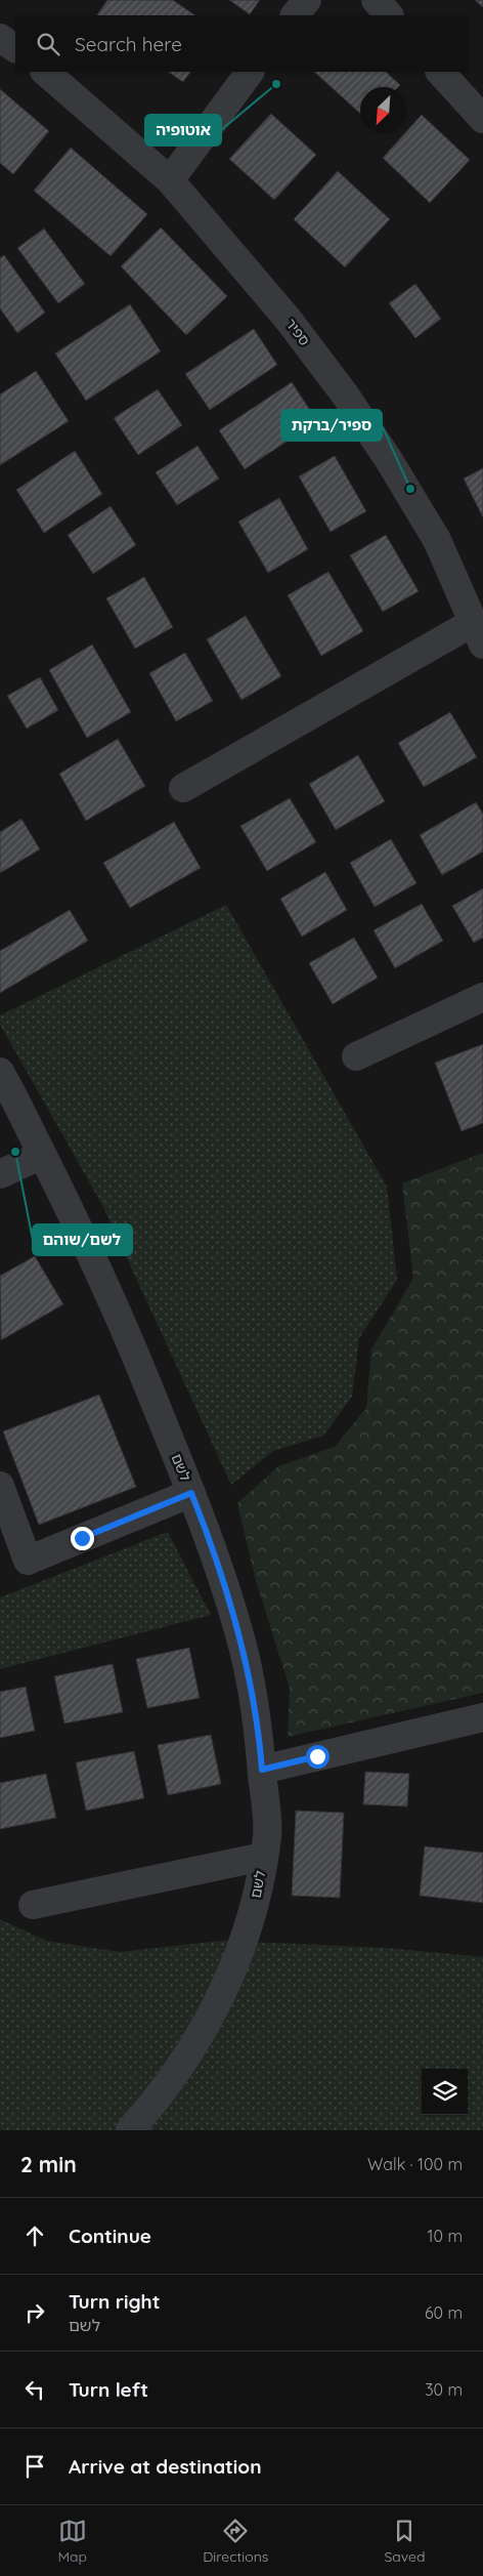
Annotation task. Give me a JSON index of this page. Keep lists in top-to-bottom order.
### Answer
{
  "streets": {
    "street": ["ספיר", "לשם"]
  },
  "places": ["אוטופיה", "ספיר/ברקת", "לשם/שוהם"],
  "north": "bottom left",
  "page": {
    "search": "Search here",
    "heading": ["2 min", "Walk · 100 m"],
    "list": [
      ["Continue", "10 m"],
      ["Turn right", "לשם", "60 m"],
      ["Turn left", "30 m"],
      "Arrive at destination"
    ],
    "nav": ["Map", "Directions", "Saved"]
  }
}
